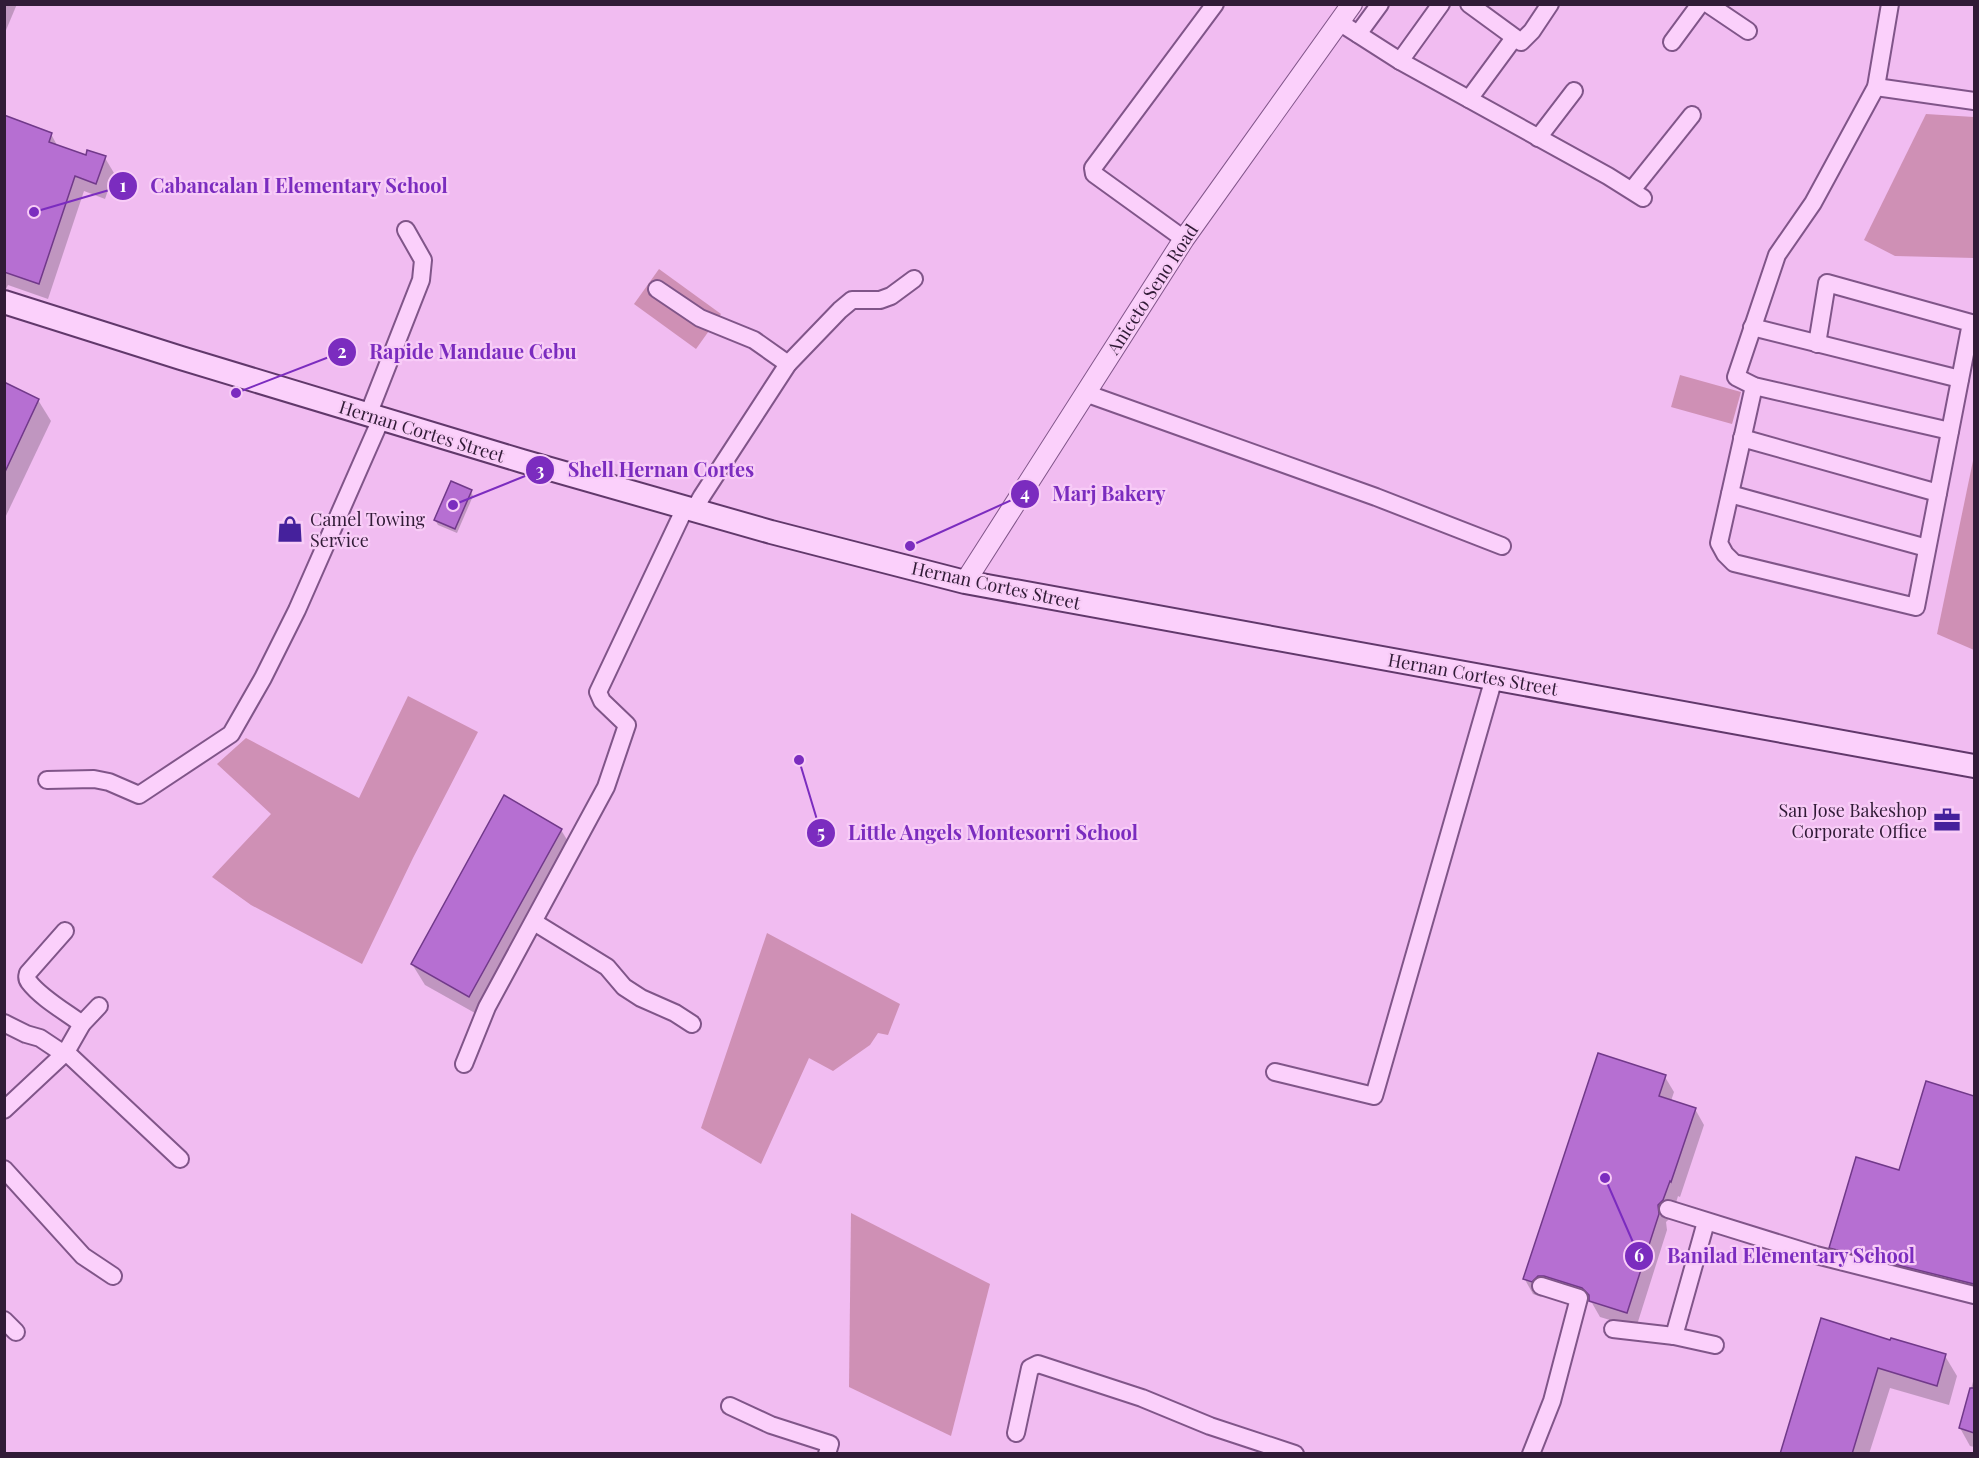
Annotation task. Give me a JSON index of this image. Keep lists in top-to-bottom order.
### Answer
{
  "streets": {
    "main road": ["Hernan Cortes Street"],
    "street": ["Aniceto Seno Road"]
  },
  "crossings": [
    ["Aniceto Seno Road", "Hernan Cortes Street"]
  ],
  "places": {
    "other": [
      "Cabancalan I Elementary School",
      "Rapide Mandaue Cebu",
      "Shell Hernan Cortes",
      "Marj Bakery",
      "Little Angels Montesorri School",
      "Banilad Elementary School"
    ],
    "shop": ["Camel Towing Service"],
    "office": ["San Jose Bakeshop Corporate Office"]
  }
}
